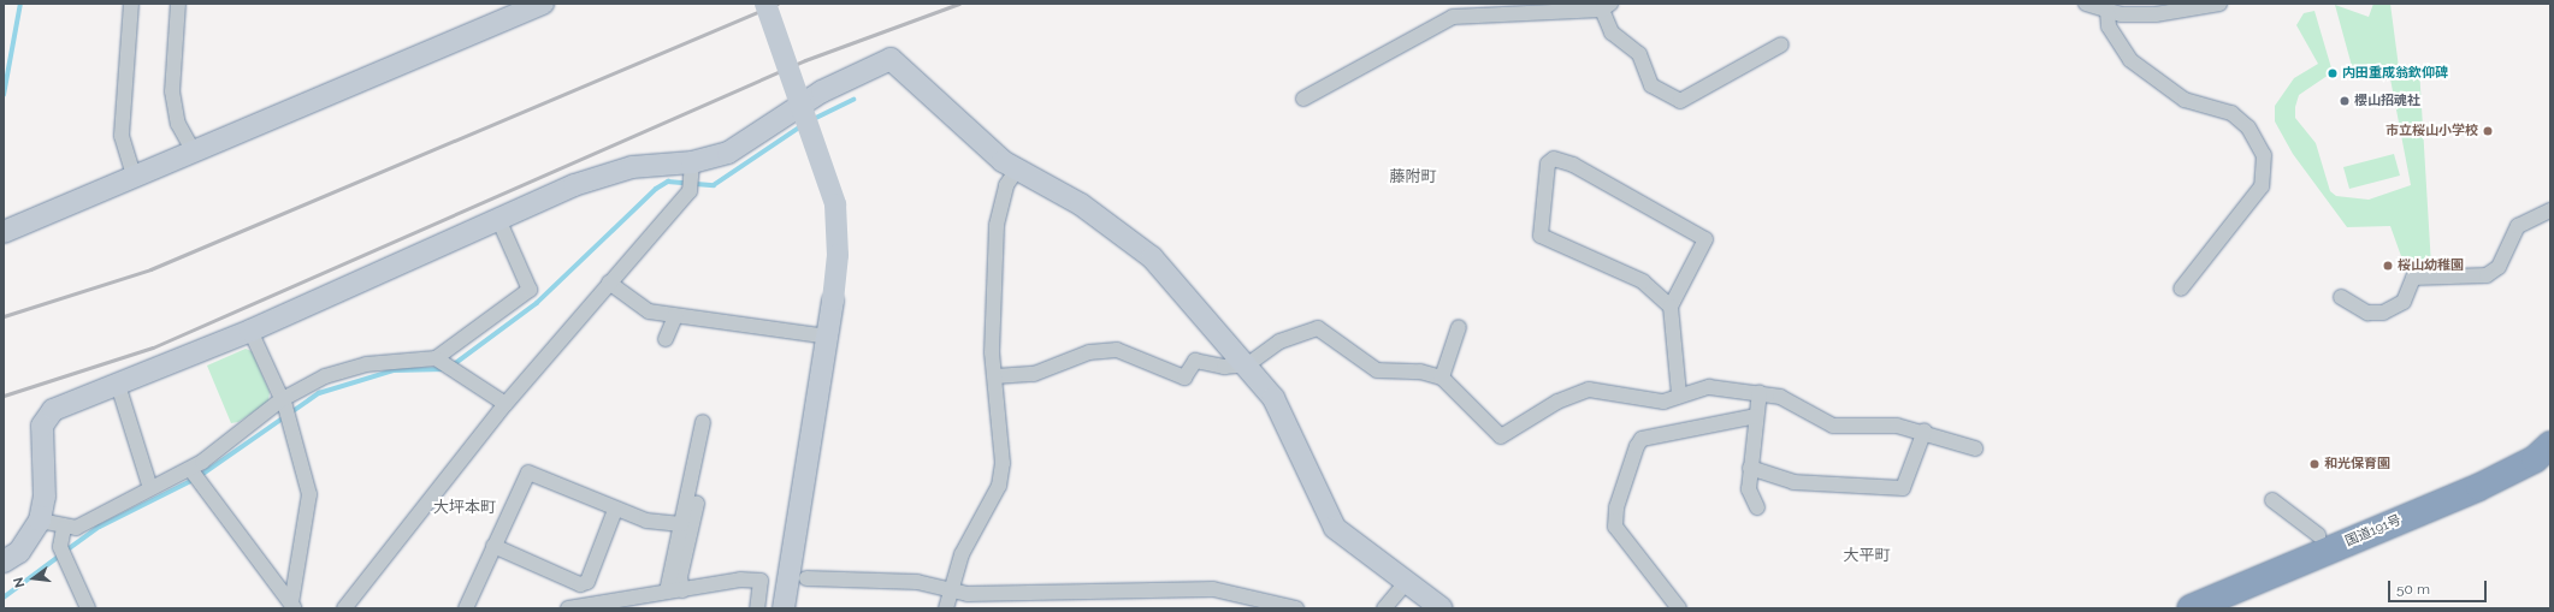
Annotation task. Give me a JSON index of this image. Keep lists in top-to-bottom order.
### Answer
{
  "streets": {
    "highway": ["国道191号"]
  },
  "districts": ["藤附町", "大坪本町", "大平町"],
  "places": [
    "内田重成翁欽仰碑",
    "櫻山招魂社",
    "市立桜山小学校",
    "桜山幼稚園",
    "和光保育園"
  ],
  "scale_bar": "50 m",
  "north": "left"
}
